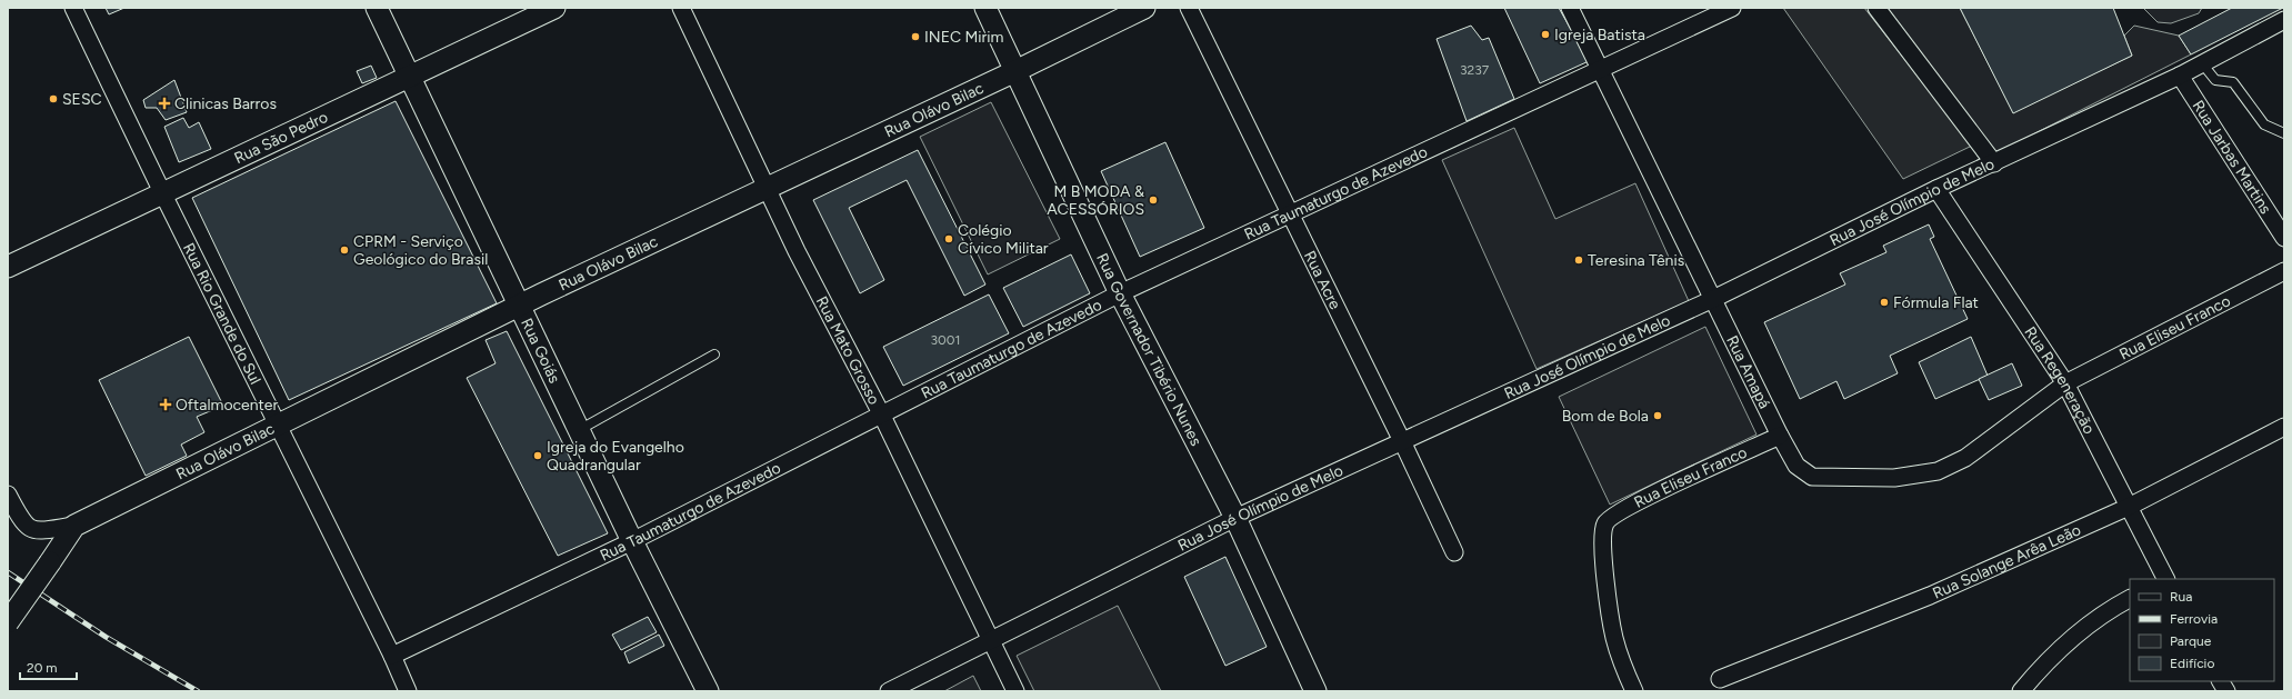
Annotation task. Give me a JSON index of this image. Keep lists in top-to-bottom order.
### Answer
{
  "streets": {
    "street": [
      "Rua Olávo Bilac",
      "Rua São Pedro",
      "Rua Jarbas Martins",
      "Rua Taumaturgo de Azevedo",
      "Rua José Olímpio de Melo",
      "Rua Acre",
      "Rua Rio Grande do Sul",
      "Rua Eliseu Franco",
      "Rua Goiás",
      "Rua Mato Grosso",
      "Rua Governador Tibério Nunes",
      "Rua Amapá",
      "Rua Regeneração",
      "Rua Solange Arêa Leão"
    ]
  },
  "crossings": [
    ["Rua Olávo Bilac", "Rua Rio Grande do Sul"],
    ["Rua Olávo Bilac", "Rua Goiás"],
    ["Rua Olávo Bilac", "Rua Mato Grosso"],
    ["Rua Olávo Bilac", "Rua Governador Tibério Nunes"],
    ["Rua São Pedro", "Rua Rio Grande do Sul"],
    ["Rua São Pedro", "Rua Goiás"],
    ["Rua Jarbas Martins", "Rua José Olímpio de Melo"],
    ["Rua Taumaturgo de Azevedo", "Rua Acre"],
    ["Rua Taumaturgo de Azevedo", "Rua Rio Grande do Sul"],
    ["Rua Taumaturgo de Azevedo", "Rua Goiás"],
    ["Rua Taumaturgo de Azevedo", "Rua Mato Grosso"],
    ["Rua Taumaturgo de Azevedo", "Rua Governador Tibério Nunes"],
    ["Rua Taumaturgo de Azevedo", "Rua Amapá"],
    ["Rua José Olímpio de Melo", "Rua Acre"],
    ["Rua José Olímpio de Melo", "Rua Mato Grosso"],
    ["Rua José Olímpio de Melo", "Rua Governador Tibério Nunes"],
    ["Rua José Olímpio de Melo", "Rua Amapá"],
    ["Rua José Olímpio de Melo", "Rua Regeneração"],
    ["Rua Eliseu Franco", "Rua Amapá"],
    ["Rua Eliseu Franco", "Rua Regeneração"],
    ["Rua Amapá", "Rua Regeneração"],
    ["Rua Regeneração", "Rua Solange Arêa Leão"]
  ],
  "places": {
    "other": [
      "Igreja Batista",
      "INEC Mirim",
      "SESC",
      "M B MODA & ACESSÓRIOS",
      "Colégio Cívico Militar",
      "CPRM - Serviço Geológico do Brasil",
      "Teresina Tênis",
      "Fórmula Flat",
      "Bom de Bola",
      "Igreja do Evangelho Quadrangular"
    ],
    "health": ["Clinicas Barros", "Oftalmocenter"]
  },
  "house_numbers": ["3237", "3001"],
  "legend": [
    "Rua",
    "Ferrovia",
    "Parque",
    "Edifício"
  ],
  "scale_bar": "20 m"
}
